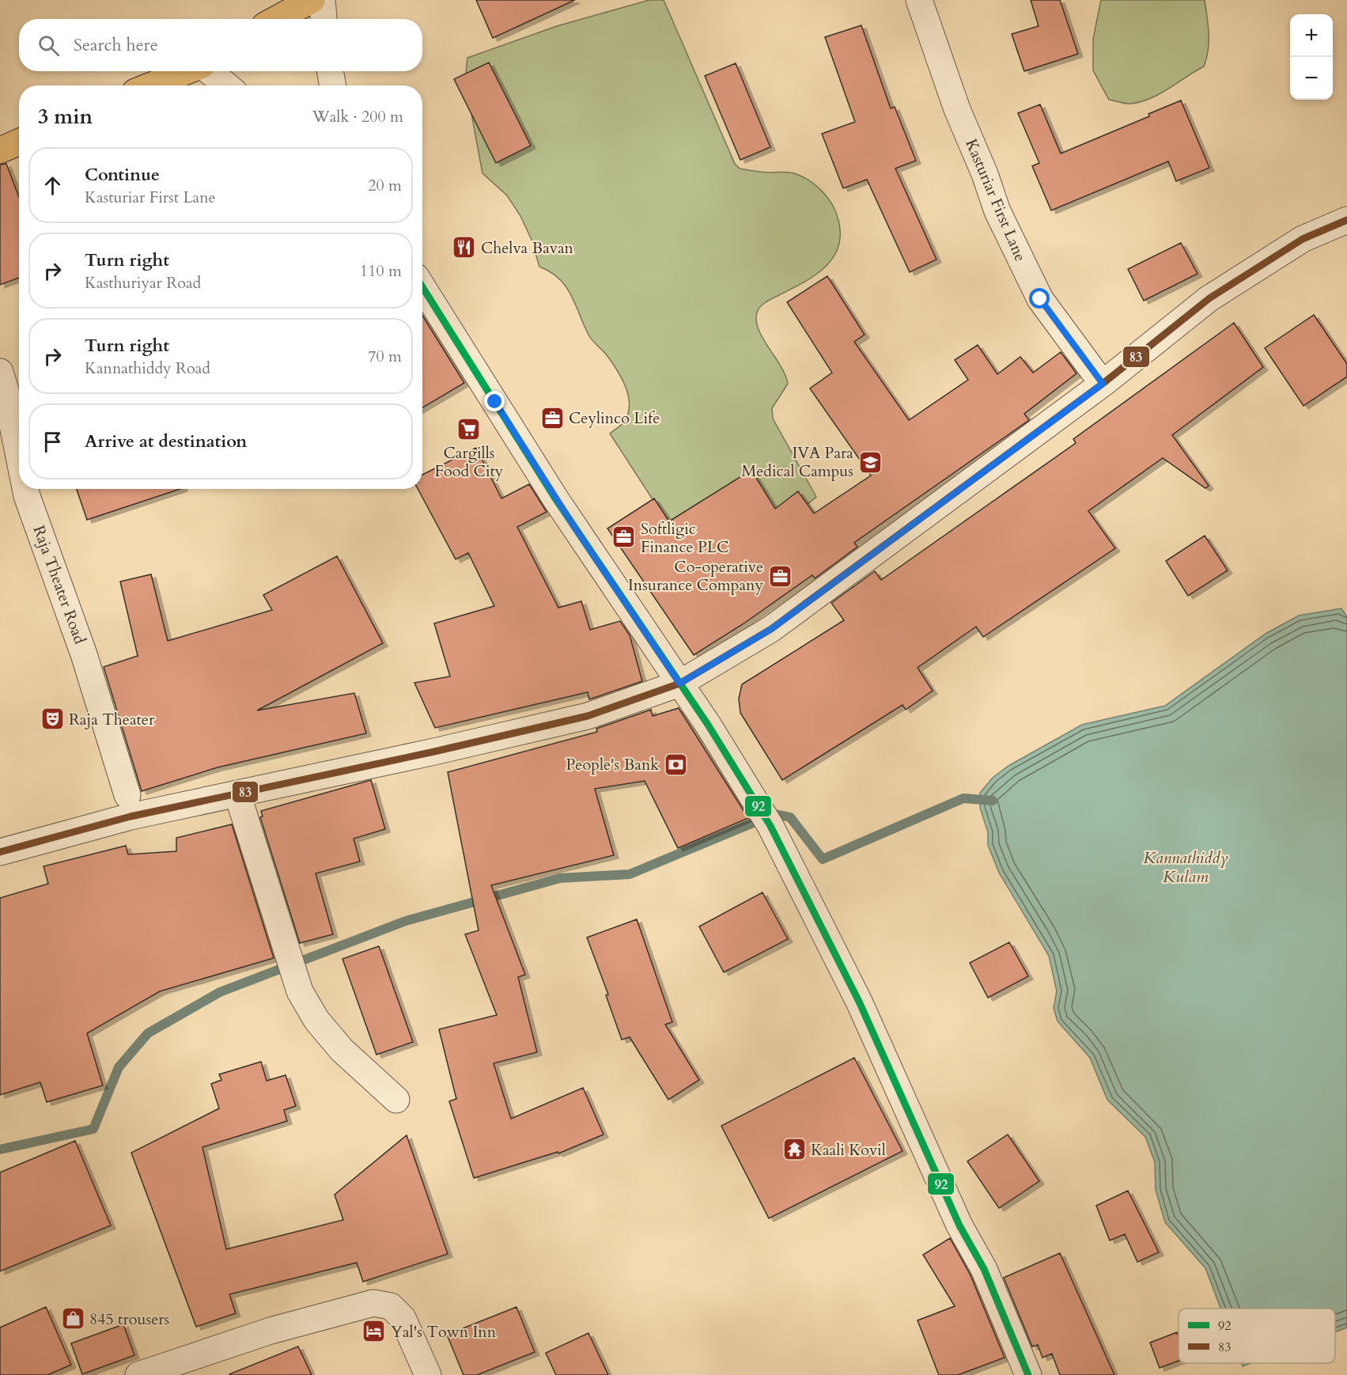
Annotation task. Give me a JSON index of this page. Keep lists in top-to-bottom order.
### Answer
{
  "streets": {
    "street": ["Kasturiar First Lane", "Raja Theater Road"]
  },
  "water": ["Kannathiddy Kulam"],
  "places": {
    "restaurant": ["Chelva Bavan"],
    "office": ["Ceylinco Life", "Softligic Finance PLC", "Co-operative Insurance Company"],
    "supermarket": ["Cargills Food City"],
    "school or university": ["IVA Para Medical Campus"],
    "theatre": ["Raja Theater"],
    "bank": ["People's Bank"],
    "temple": ["Kaali Kovil"],
    "shop": ["845 trousers"],
    "hotel": ["Yal's Town Inn"]
  },
  "lines": ["transit line 83", "transit line 92"],
  "legend": ["92", "83"],
  "page": {
    "map_buttons": ["+", "−"],
    "search": "Search here",
    "heading": ["3 min", "Walk · 200 m"],
    "list": [
      ["Continue", "Kasturiar First Lane", "20 m"],
      ["Turn right", "Kasthuriyar Road", "110 m"],
      ["Turn right", "Kannathiddy Road", "70 m"],
      "Arrive at destination"
    ]
  }
}
